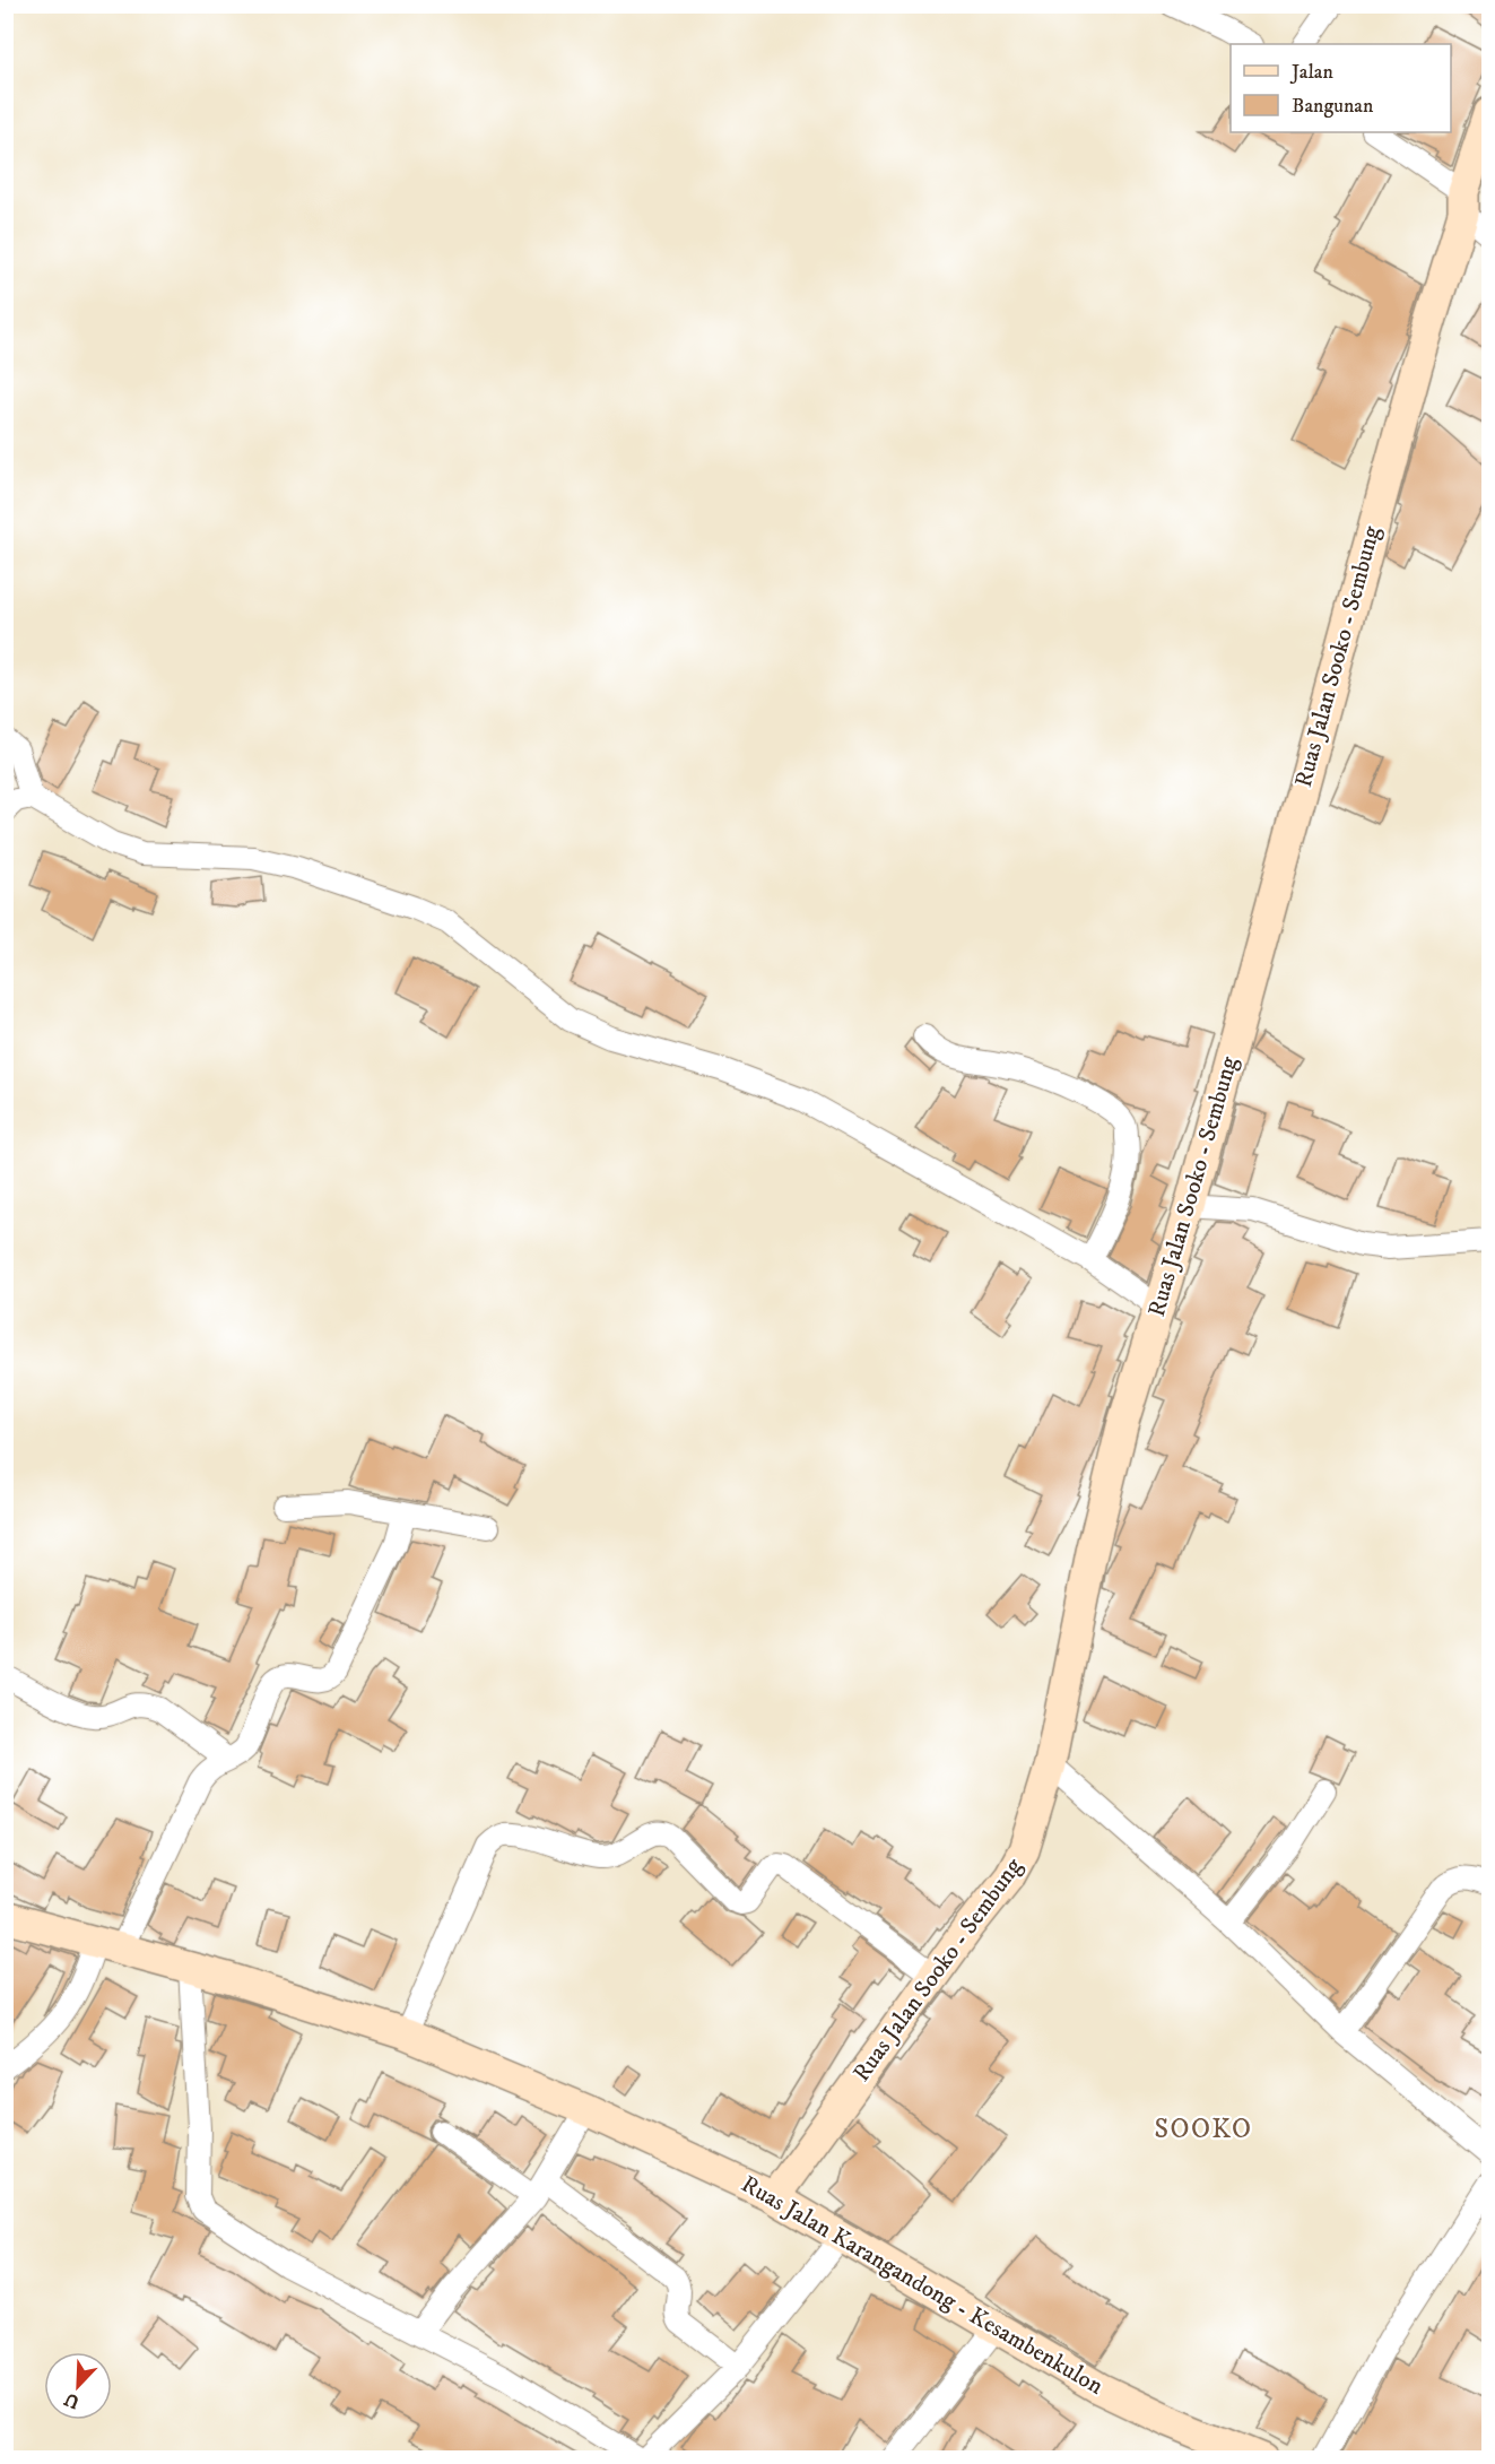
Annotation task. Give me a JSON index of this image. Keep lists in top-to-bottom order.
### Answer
{
  "streets": {
    "main road": ["Ruas Jalan Sooko - Sembung", "Ruas Jalan Karangandong - Kesambenkulon"]
  },
  "crossings": [
    ["Ruas Jalan Sooko - Sembung", "Ruas Jalan Karangandong - Kesambenkulon"]
  ],
  "districts": ["SOOKO"],
  "legend": ["Jalan", "Bangunan"],
  "north": "bottom left"
}
